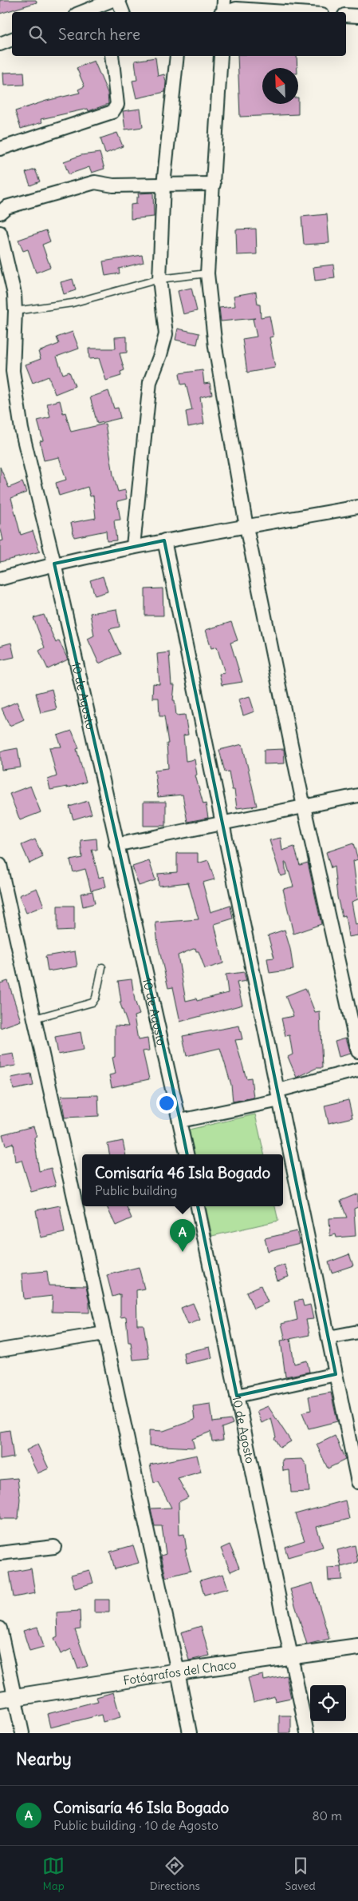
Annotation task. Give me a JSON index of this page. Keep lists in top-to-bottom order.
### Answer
{
  "streets": {
    "street": ["10 de Agosto", "Fotógrafos del Chaco"]
  },
  "crossings": [
    ["10 de Agosto", "Fotógrafos del Chaco"]
  ],
  "north": "top left",
  "page": {
    "search": "Search here",
    "popup": ["Comisaría 46 Isla Bogado", "Public building"],
    "pins": "A",
    "heading": "Nearby",
    "list": [
      {
        "mark": "A",
        "name": "Comisaría 46 Isla Bogado",
        "note": "Public building · 10 de Agosto",
        "value": "80 m"
      }
    ],
    "nav": ["Map", "Directions", "Saved"]
  }
}
